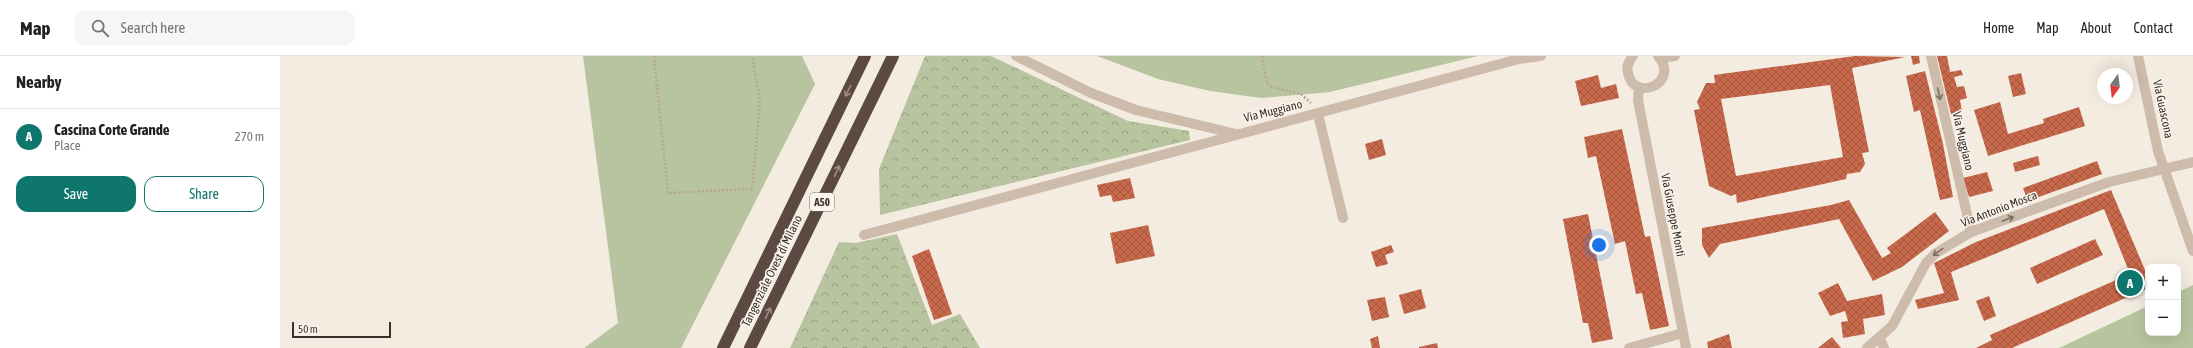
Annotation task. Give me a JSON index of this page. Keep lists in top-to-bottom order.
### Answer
{
  "streets": {
    "highway": ["A50", "Tangenziale Ovest di Milano"],
    "street": [
      "Via Guascona",
      "Via Muggiano",
      "Via Antonio Mosca",
      "Via Giuseppe Monti"
    ]
  },
  "crossings": [
    ["Via Guascona", "Via Antonio Mosca"],
    ["Via Muggiano", "Via Antonio Mosca"]
  ],
  "scale_bar": "50 m",
  "north": "bottom",
  "page": {
    "header": "Map",
    "search": "Search here",
    "nav": [
      "Home",
      "Map",
      "About",
      "Contact"
    ],
    "heading": "Nearby",
    "list": [
      {
        "mark": "A",
        "name": "Cascina Corte Grande",
        "note": "Place",
        "value": "270 m"
      }
    ],
    "buttons": ["Save", "Share"],
    "map_buttons": ["+", "−"],
    "pins": "A",
    "scale": "50 m"
  }
}
